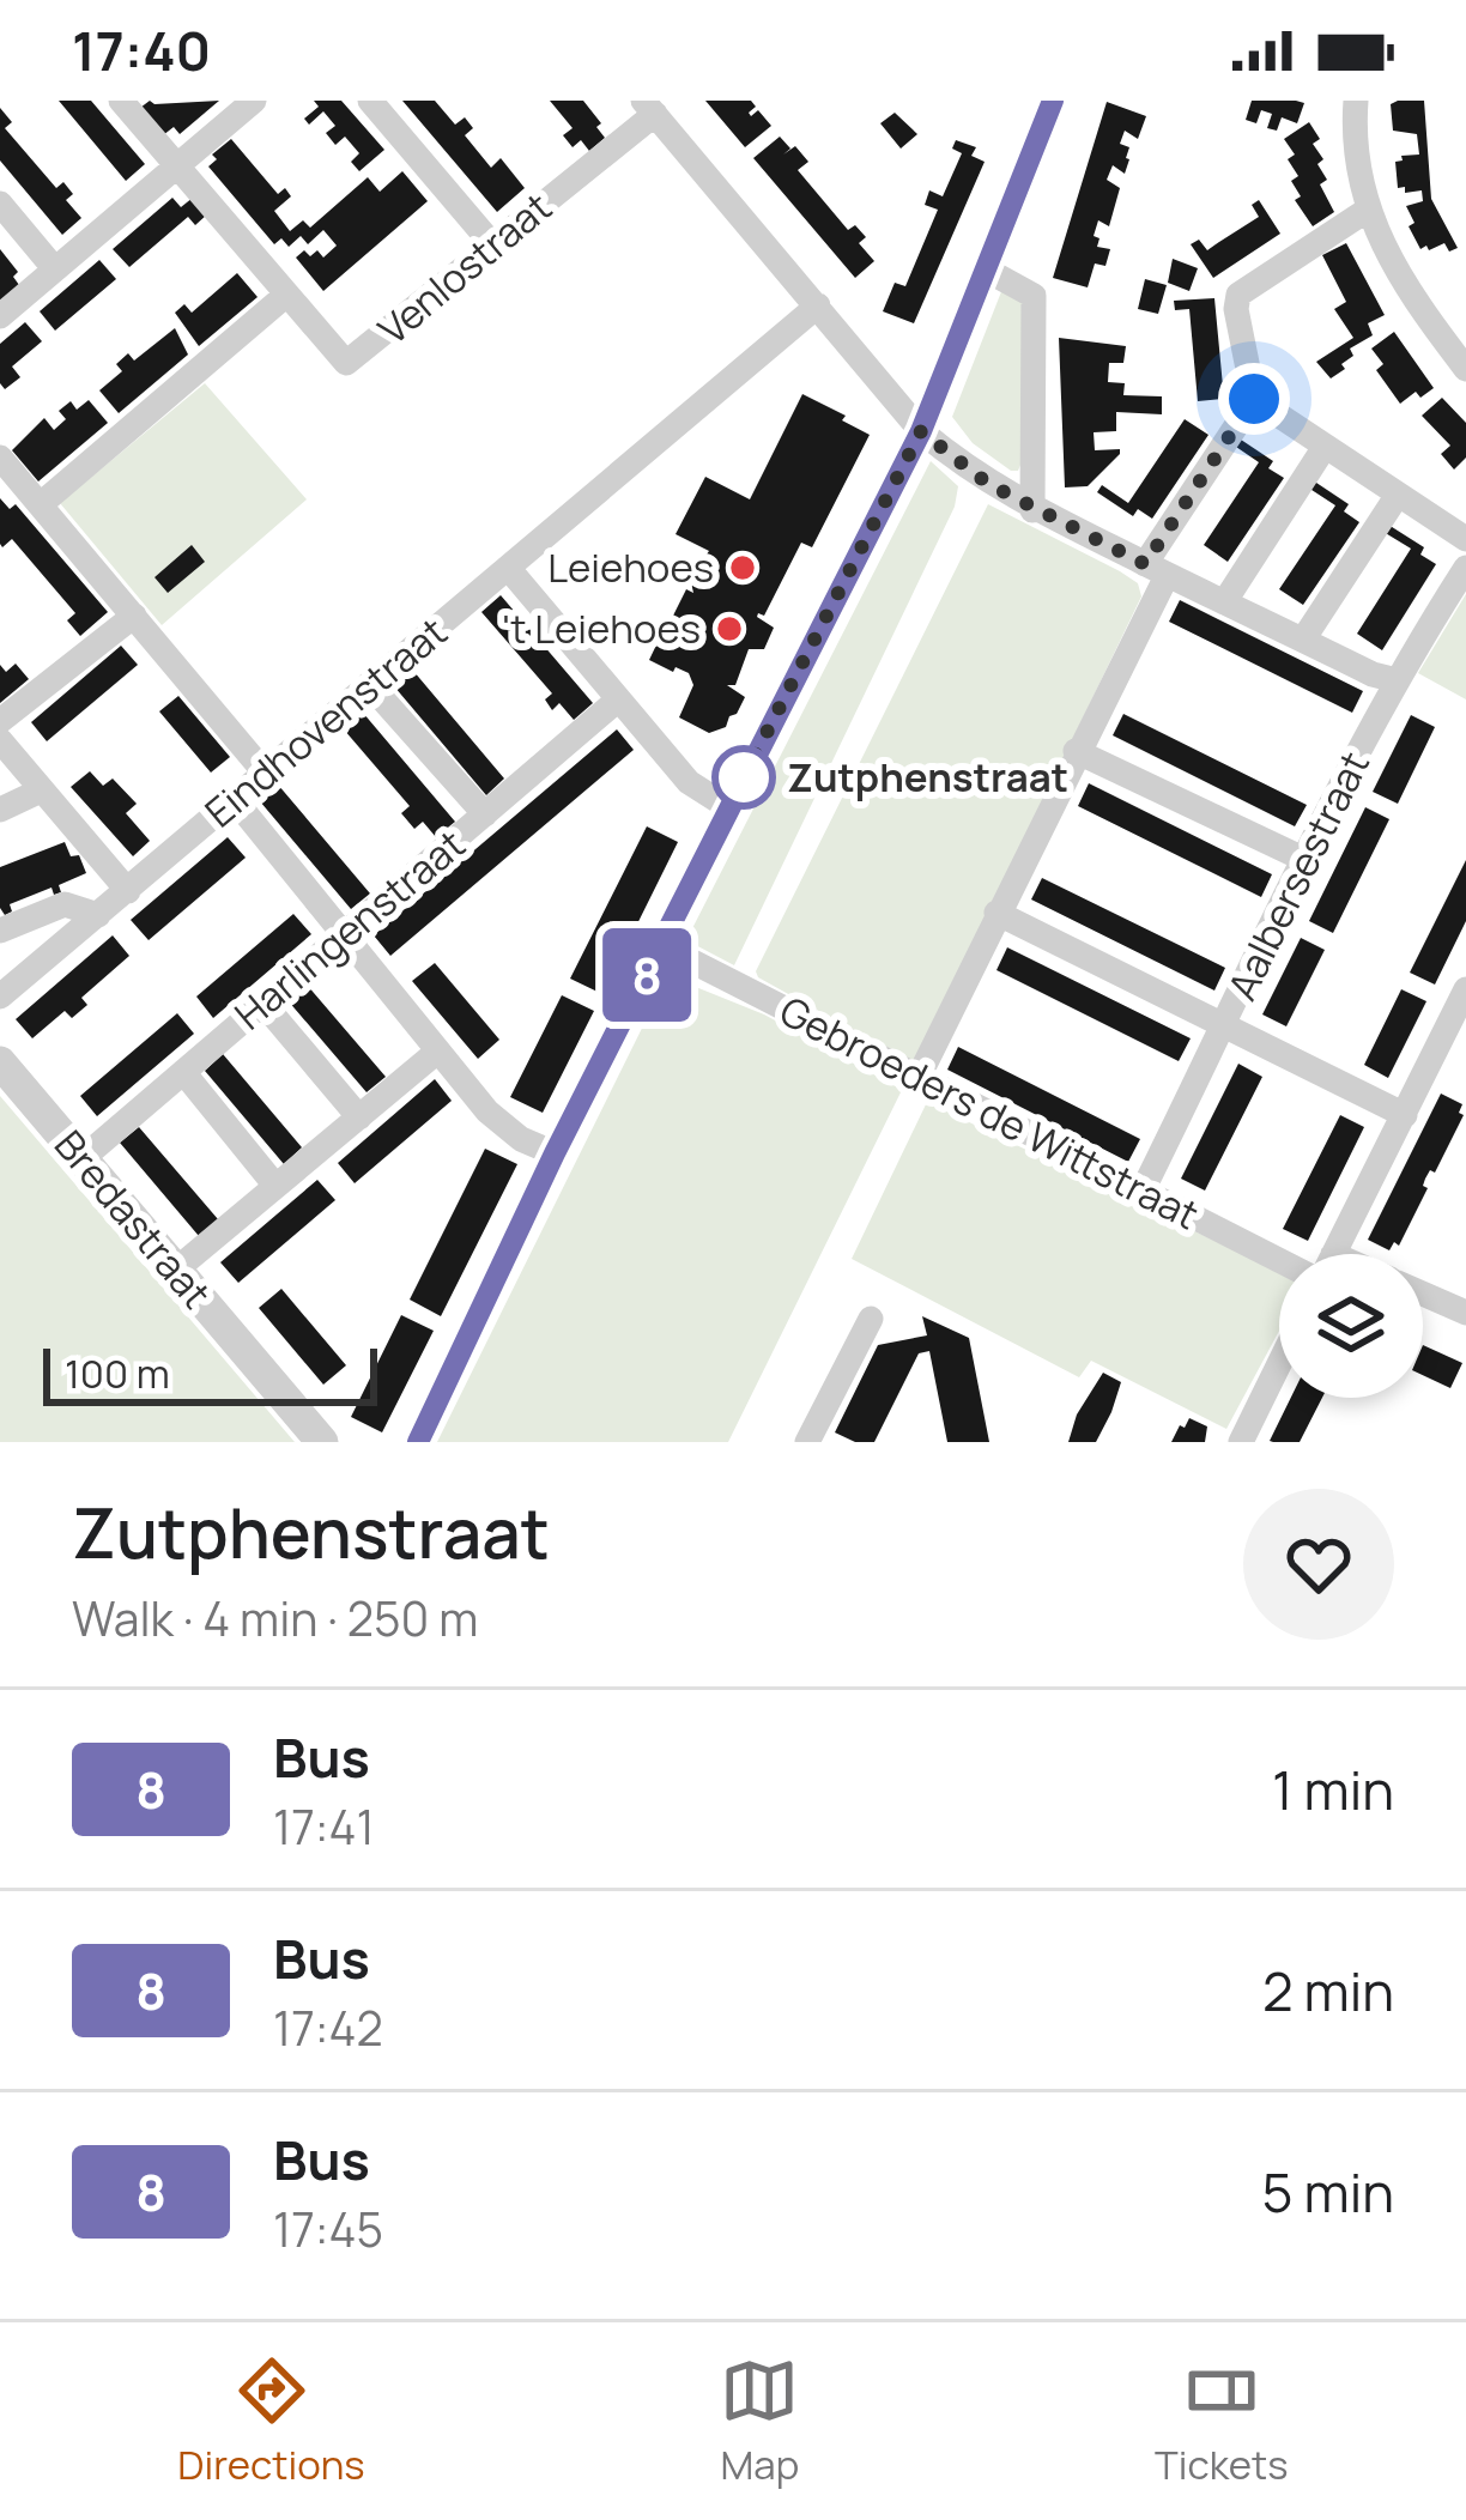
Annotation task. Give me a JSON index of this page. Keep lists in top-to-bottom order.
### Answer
{
  "streets": {
    "street": [
      "Venlostraat",
      "Eindhovenstraat",
      "Aalbersestraat",
      "Harlingenstraat",
      "Gebroeders de Wittstraat",
      "Bredastraat"
    ]
  },
  "crossings": [
    ["Aalbersestraat", "Gebroeders de Wittstraat"],
    ["Harlingenstraat", "Bredastraat"]
  ],
  "places": ["Leiehoes", "'t Leiehoes", "Zutphenstraat"],
  "lines": ["bus line 8"],
  "scale_bar": "100 m",
  "page": {
    "status": "17:40",
    "on_map": "8",
    "scale": "100 m",
    "heading": ["Zutphenstraat", "Walk · 4 min · 250 m"],
    "list": [
      {
        "mark": "8",
        "name": "Bus",
        "note": "17:41",
        "value": "1 min"
      },
      {
        "mark": "8",
        "name": "Bus",
        "note": "17:42",
        "value": "2 min"
      },
      {
        "mark": "8",
        "name": "Bus",
        "note": "17:45",
        "value": "5 min"
      }
    ],
    "tabs": ["Directions", "Map", "Tickets"]
  }
}
